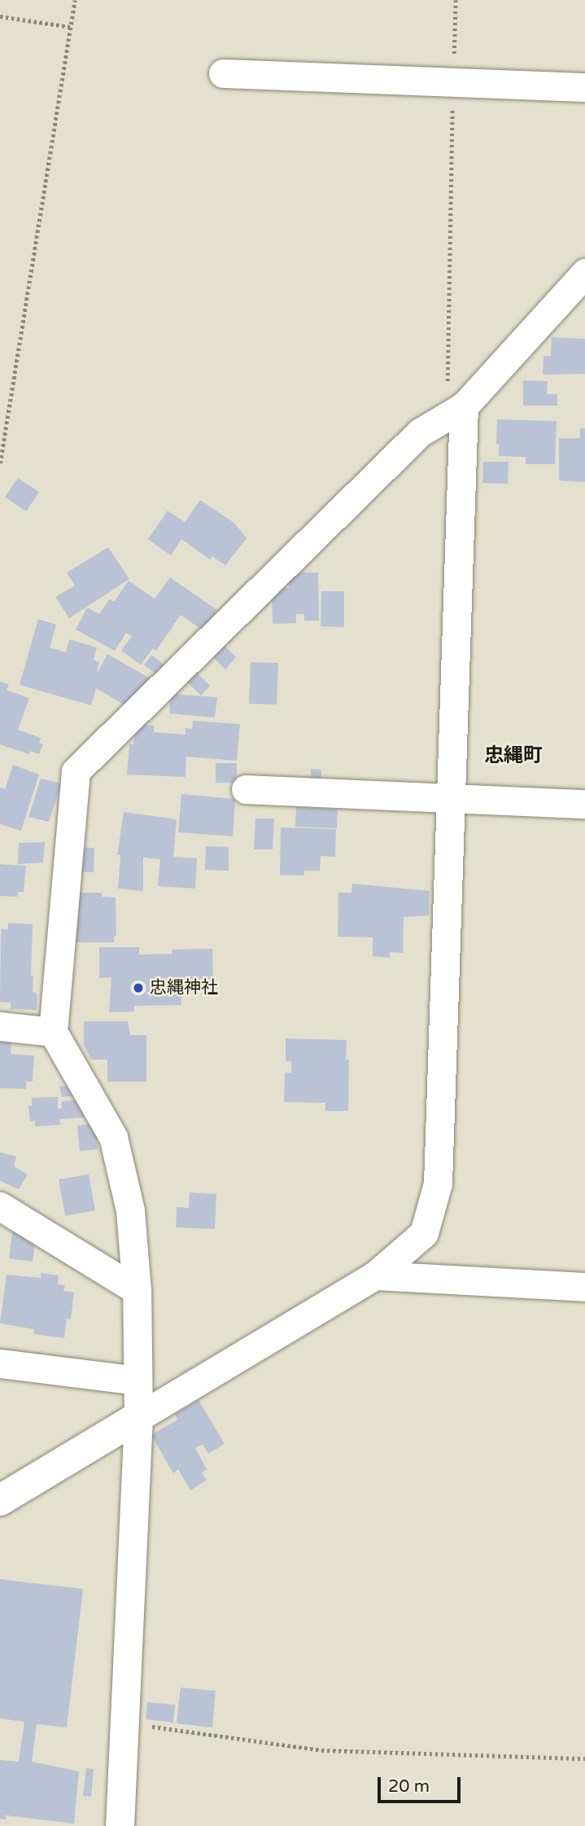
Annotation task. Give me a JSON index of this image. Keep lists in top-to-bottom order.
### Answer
{
  "districts": ["忠縄町"],
  "places": ["忠縄神社"],
  "scale_bar": "20 m"
}
